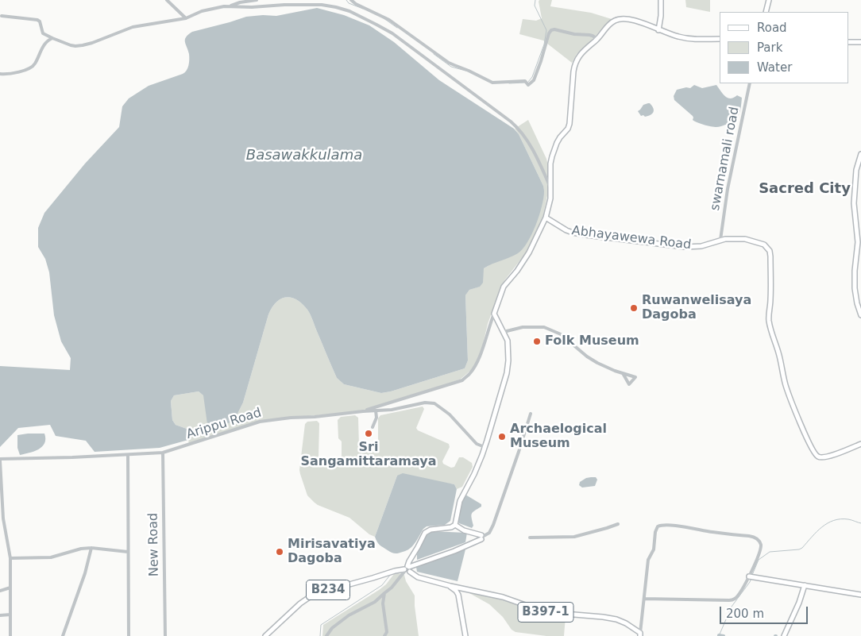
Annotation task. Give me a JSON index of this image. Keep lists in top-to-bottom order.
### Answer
{
  "streets": {
    "main road": ["Abhayawewa Road", "B234", "B397-1"],
    "street": ["swarnamali road", "Arippu Road", "New Road"]
  },
  "crossings": [
    ["swarnamali road", "Abhayawewa Road"],
    ["Arippu Road", "New Road"],
    ["B234", "B397-1"]
  ],
  "districts": ["Sacred City"],
  "water": ["Basawakkulama"],
  "places": [
    "Ruwanwelisaya Dagoba",
    "Folk Museum",
    "Sri Sangamittaramaya",
    "Archaelogical Museum",
    "Mirisavatiya Dagoba"
  ],
  "legend": ["Road", "Park", "Water"],
  "scale_bar": "200 m"
}
